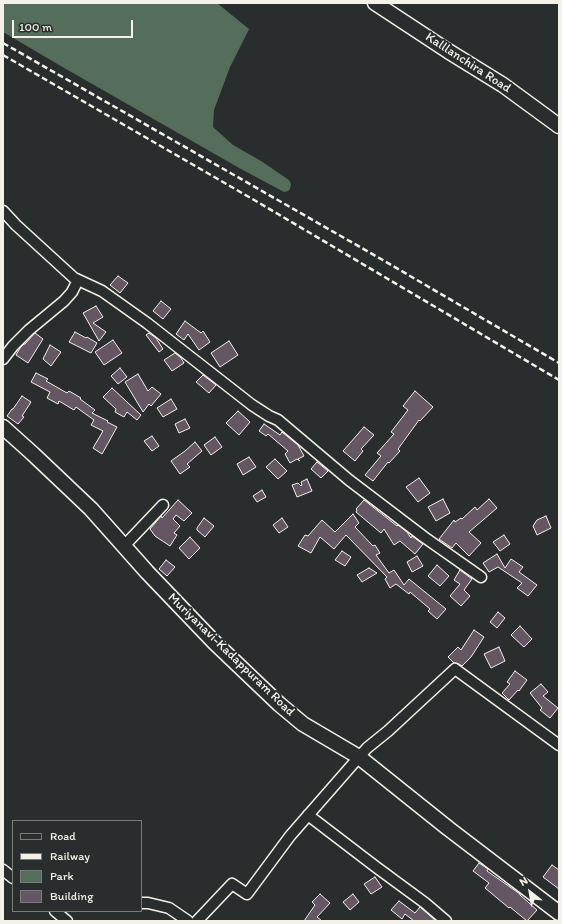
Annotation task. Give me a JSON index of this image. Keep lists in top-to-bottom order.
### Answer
{
  "streets": {
    "main road": ["Kalllanchira Road", "Muriyanavi-Kadappuram Road"]
  },
  "legend": [
    "Road",
    "Railway",
    "Park",
    "Building"
  ],
  "scale_bar": "100 m",
  "north": "top left"
}
